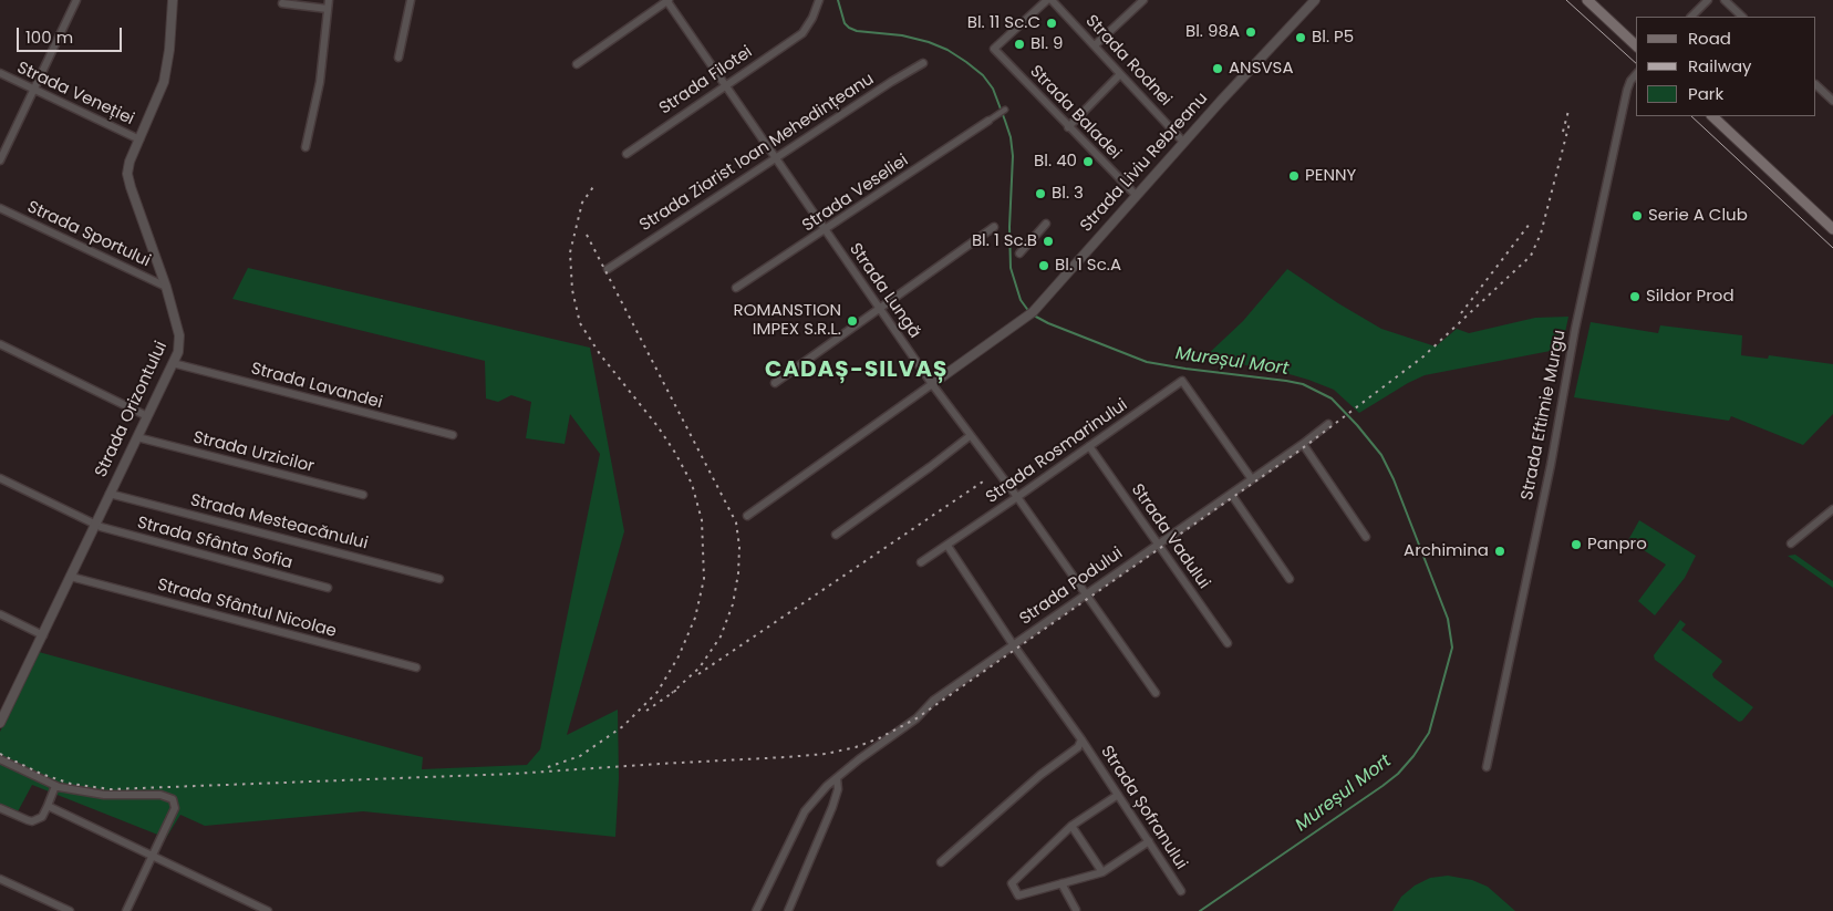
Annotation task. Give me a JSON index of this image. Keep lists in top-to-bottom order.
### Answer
{
  "streets": {
    "street": [
      "Strada Rodnei",
      "Strada Filotei",
      "Strada Veneției",
      "Strada Baladei",
      "Strada Ziarist Ioan Mehedințeanu",
      "Strada Liviu Rebreanu",
      "Strada Veseliei",
      "Strada Sportului",
      "Strada Lungă",
      "Strada Lavandei",
      "Strada Orizontului",
      "Strada Eftimie Murgu",
      "Strada Rosmarinului",
      "Strada Urzicilor",
      "Strada Mesteacănului",
      "Strada Vadului",
      "Strada Sfânta Sofia",
      "Strada Podului",
      "Strada Sfântul Nicolae",
      "Strada Șofranului"
    ]
  },
  "crossings": [
    ["Strada Rodnei", "Strada Liviu Rebreanu"],
    ["Strada Filotei", "Strada Lungă"],
    ["Strada Veneției", "Strada Orizontului"],
    ["Strada Baladei", "Strada Liviu Rebreanu"],
    ["Strada Ziarist Ioan Mehedințeanu", "Strada Lungă"],
    ["Strada Liviu Rebreanu", "Strada Lungă"],
    ["Strada Veseliei", "Strada Lungă"],
    ["Strada Sportului", "Strada Orizontului"],
    ["Strada Lungă", "Strada Rosmarinului"],
    ["Strada Lungă", "Strada Podului"],
    ["Strada Lavandei", "Strada Orizontului"],
    ["Strada Orizontului", "Strada Urzicilor"],
    ["Strada Orizontului", "Strada Mesteacănului"],
    ["Strada Orizontului", "Strada Sfânta Sofia"],
    ["Strada Orizontului", "Strada Sfântul Nicolae"],
    ["Strada Rosmarinului", "Strada Vadului"],
    ["Strada Rosmarinului", "Strada Podului"],
    ["Strada Vadului", "Strada Podului"]
  ],
  "districts": ["CADAȘ-SILVAȘ"],
  "water": ["Mureșul Mort"],
  "places": [
    "Bl. 11 Sc.C",
    "Bl. 98A",
    "Bl. P5",
    "Bl. 9",
    "ANSVSA",
    "Bl. 40",
    "PENNY",
    "Bl. 3",
    "Serie A Club",
    "Bl. 1 Sc.B",
    "Bl. 1 Sc.A",
    "Sildor Prod",
    "ROMANSTION IMPEX S.R.L.",
    "Panpro",
    "Archimina"
  ],
  "legend": ["Road", "Railway", "Park"],
  "scale_bar": "100 m"
}
